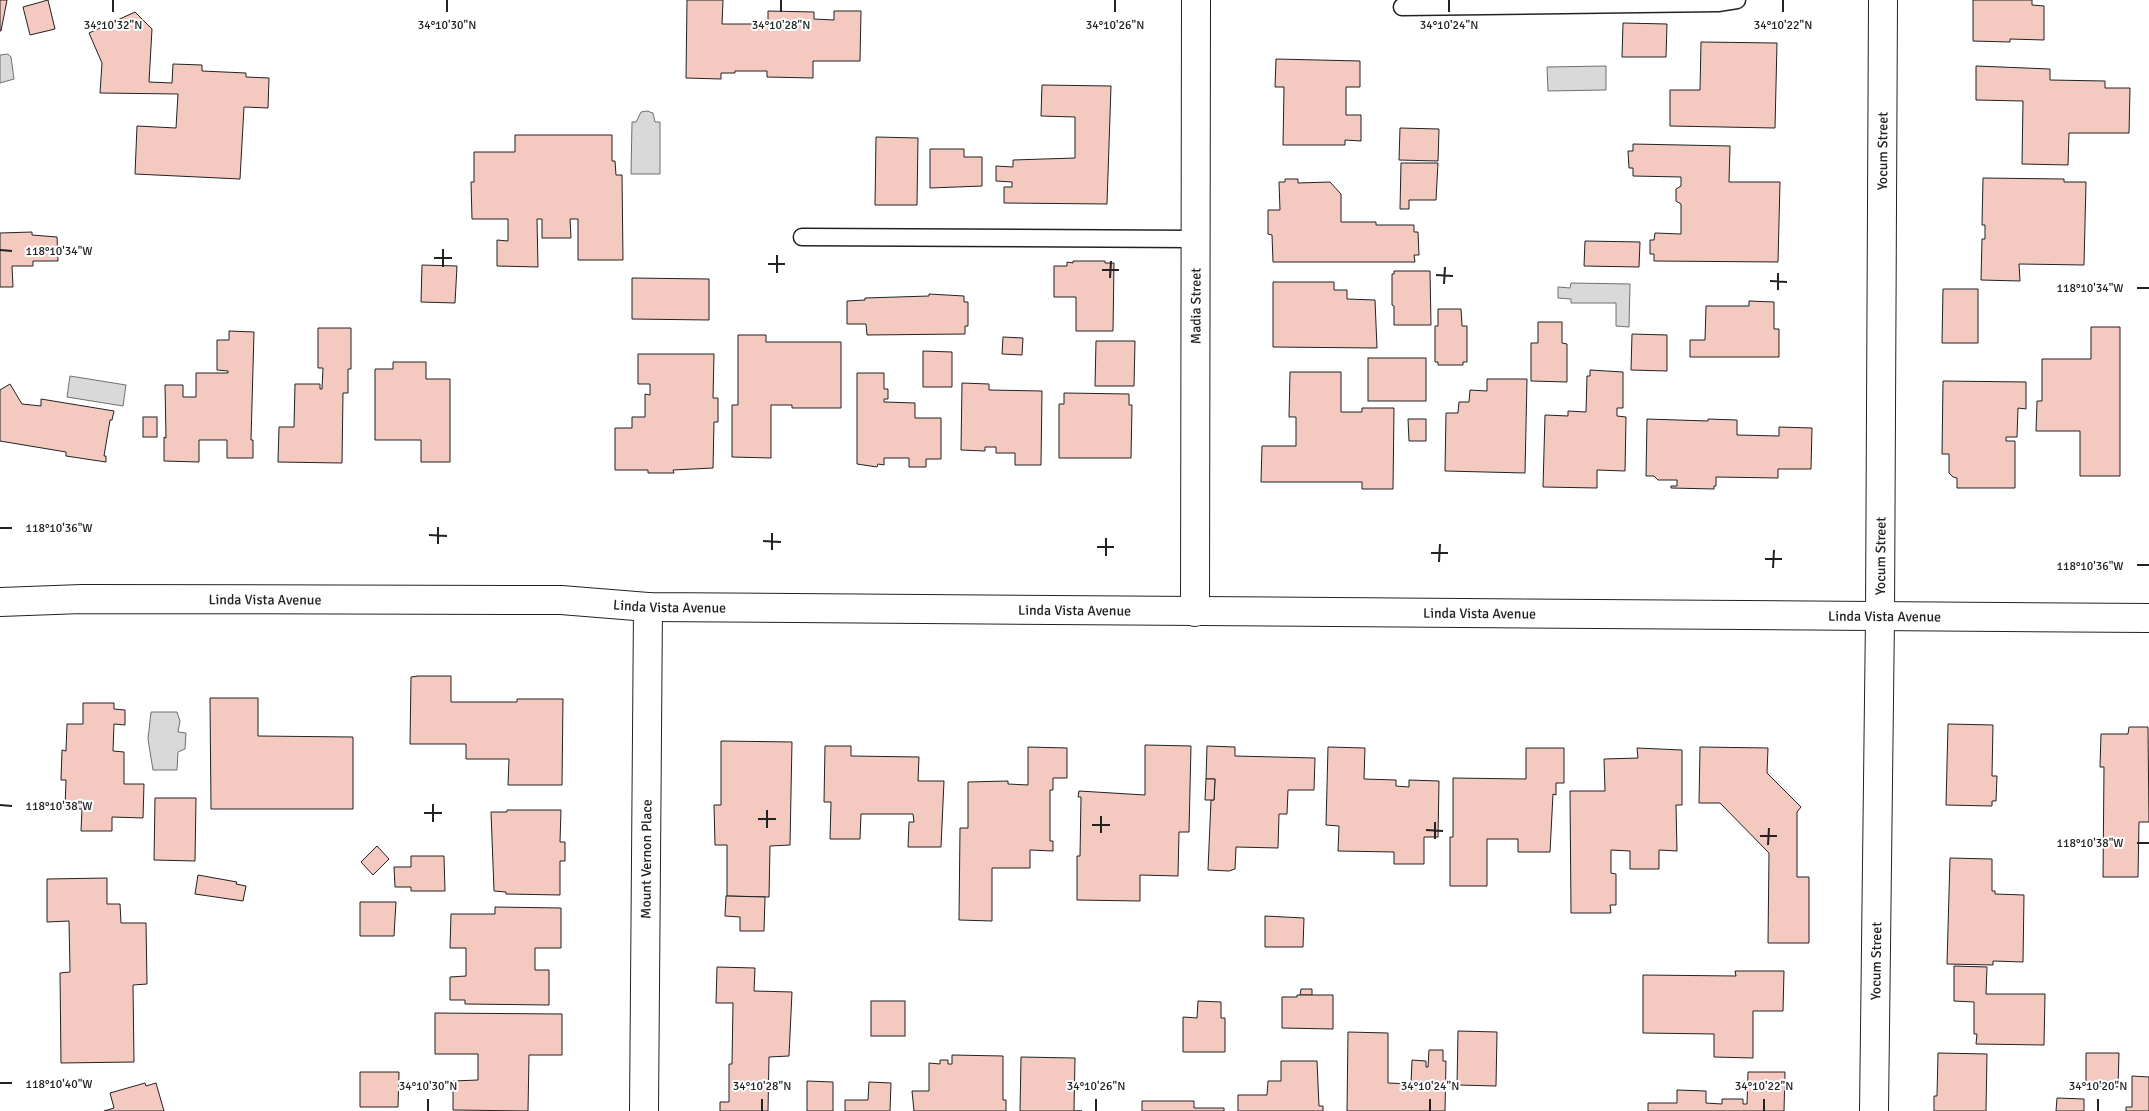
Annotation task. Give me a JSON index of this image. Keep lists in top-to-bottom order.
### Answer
{
  "streets": {
    "street": [
      "Yocum Street",
      "Madia Street",
      "Linda Vista Avenue",
      "Mount Vernon Place"
    ]
  },
  "crossings": [
    ["Yocum Street", "Linda Vista Avenue"],
    ["Madia Street", "Linda Vista Avenue"],
    ["Linda Vista Avenue", "Mount Vernon Place"]
  ],
  "coordinates": [
    "34°10'32\"N",
    "34°10'30\"N",
    "34°10'28\"N",
    "34°10'26\"N",
    "34°10'24\"N",
    "34°10'22\"N",
    "118°10'34\"W",
    "118°10'36\"W",
    "118°10'38\"W",
    "118°10'40\"W",
    "34°10'20\"N"
  ]
}
